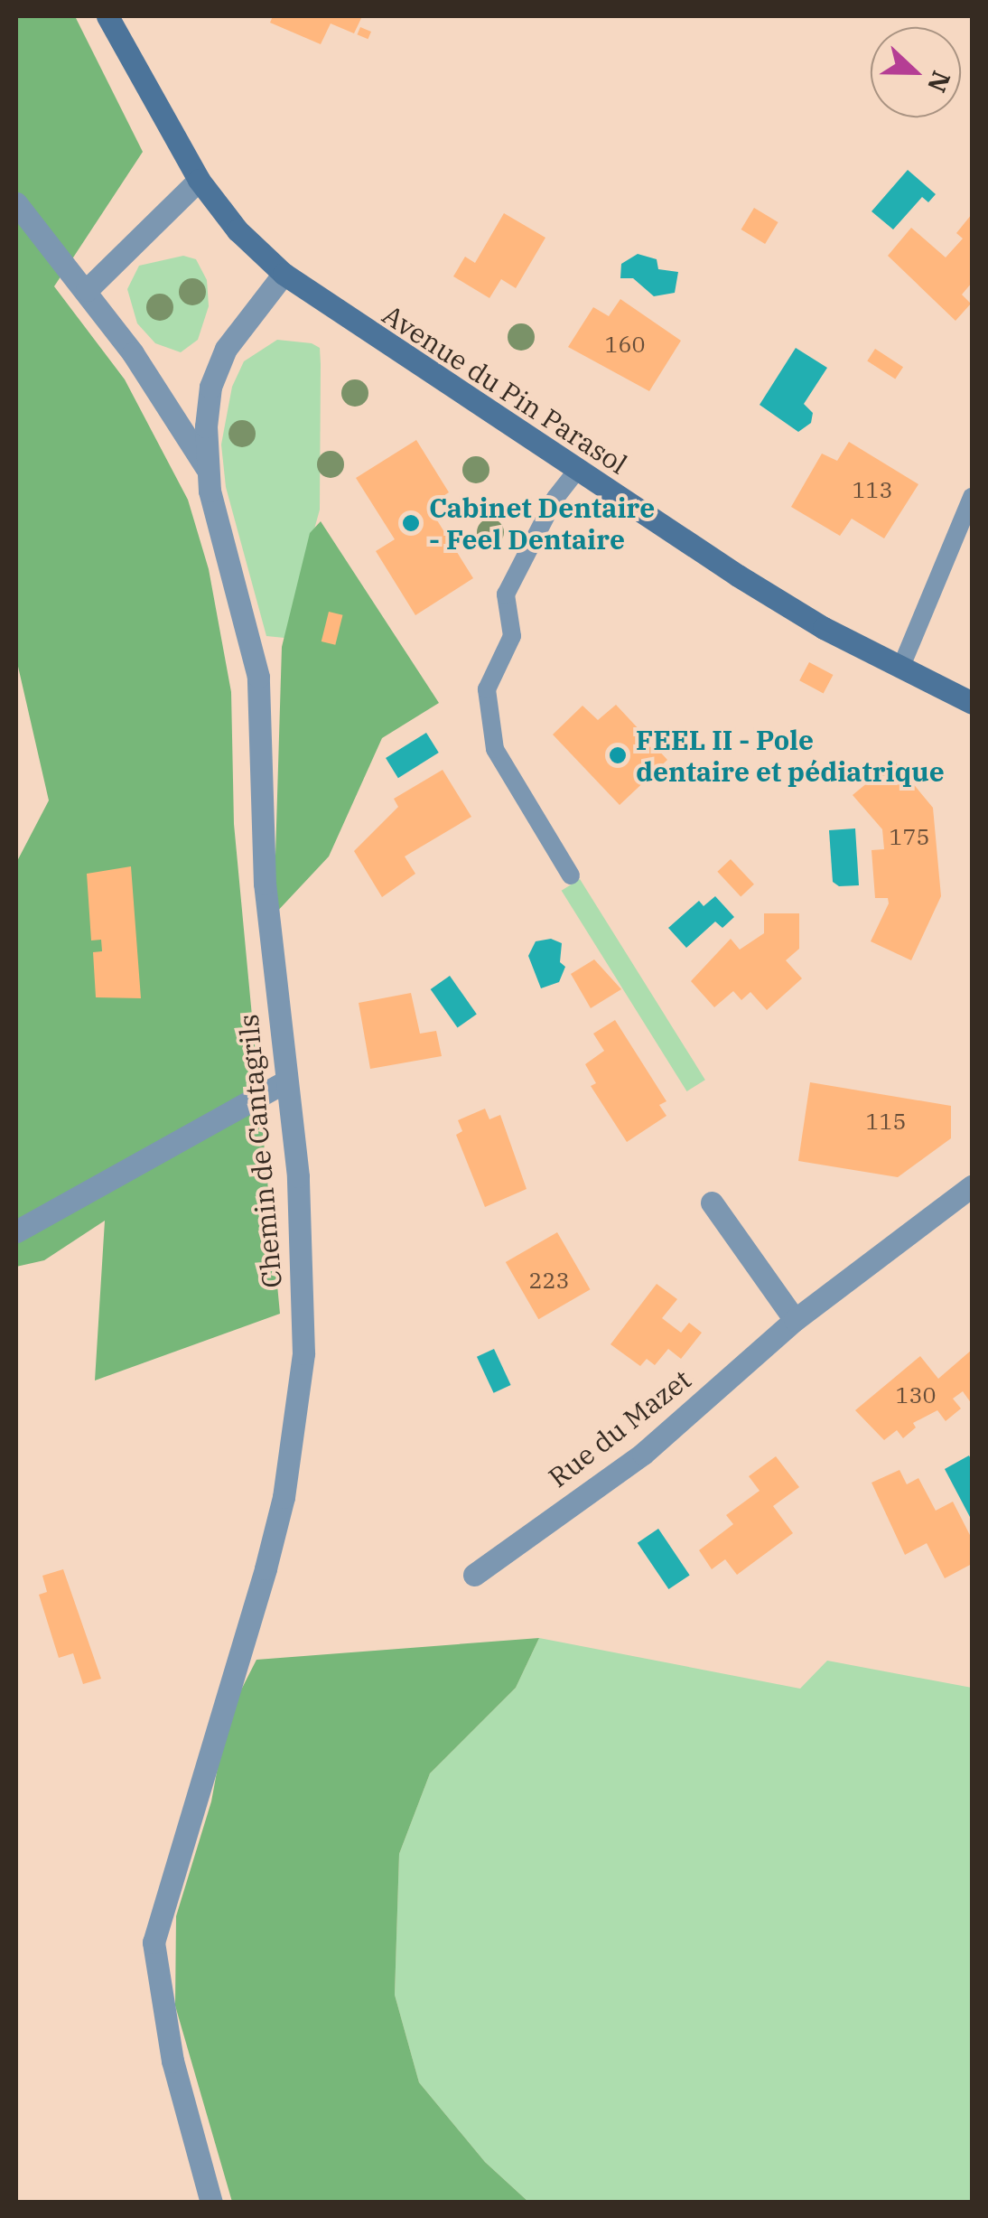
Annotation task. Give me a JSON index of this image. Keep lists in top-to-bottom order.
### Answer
{
  "streets": {
    "street": ["Avenue du Pin Parasol", "Chemin de Cantagrils", "Rue du Mazet"]
  },
  "places": ["Cabinet Dentaire - Feel Dentaire", "FEEL II - Pole dentaire et pédiatrique"],
  "house_numbers": [
    "160",
    "113",
    "175",
    "115",
    "223",
    "130"
  ],
  "north": "right"
}
